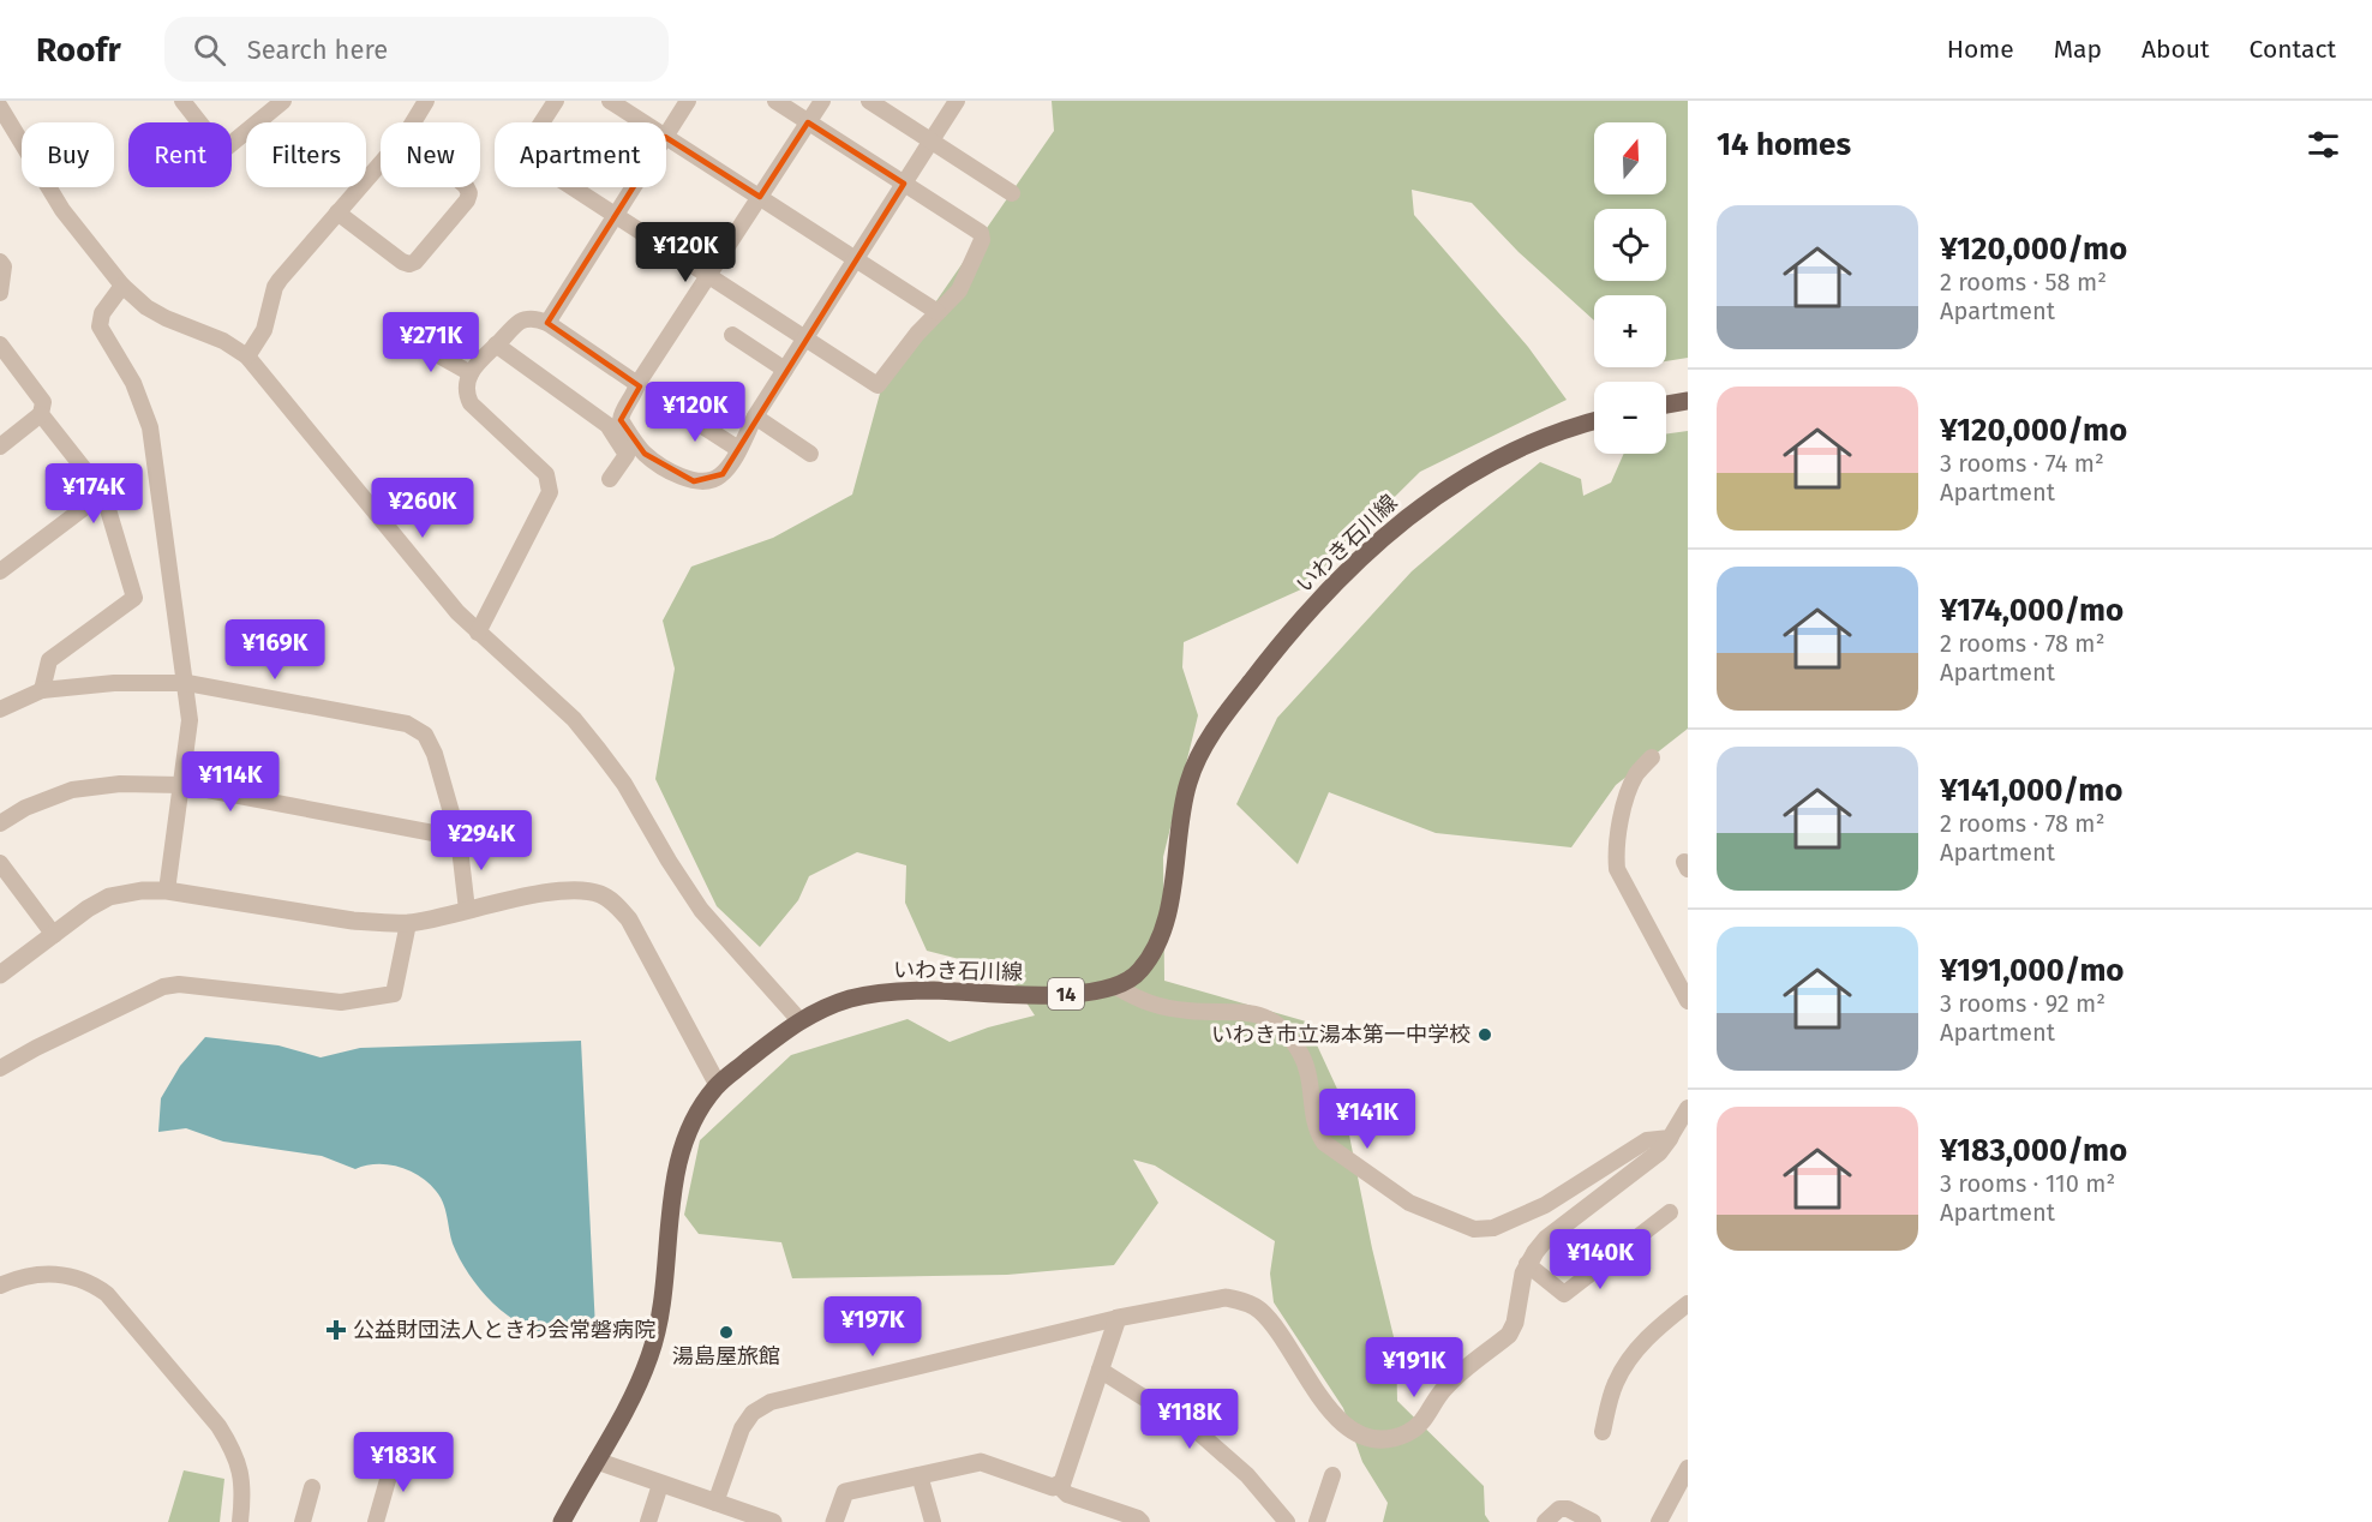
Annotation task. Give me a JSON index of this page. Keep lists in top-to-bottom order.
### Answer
{
  "streets": {
    "main road": ["いわき石川線", "14"]
  },
  "places": {
    "other": ["いわき市立湯本第一中学校", "湯島屋旅館"],
    "health": ["公益財団法人ときわ会常磐病院"]
  },
  "north": "top",
  "page": {
    "header": "Roofr",
    "search": "Search here",
    "nav": [
      "Home",
      "Map",
      "About",
      "Contact"
    ],
    "heading": "14 homes",
    "map_buttons": ["+", "−"],
    "chip": [
      "Buy",
      "Rent",
      "Filters",
      "New",
      "Apartment"
    ],
    "list": [
      {
        "name": "¥120,000/mo",
        "note": "2 rooms · 58 m² · Apartment"
      },
      {
        "name": "¥120,000/mo",
        "note": "3 rooms · 74 m² · Apartment"
      },
      {
        "name": "¥174,000/mo",
        "note": "2 rooms · 78 m² · Apartment"
      },
      {
        "name": "¥141,000/mo",
        "note": "2 rooms · 78 m² · Apartment"
      },
      {
        "name": "¥191,000/mo",
        "note": "3 rooms · 92 m² · Apartment"
      },
      {
        "name": "¥183,000/mo",
        "note": "3 rooms · 110 m² · Apartment"
      }
    ],
    "price": [
      "¥120K",
      "¥271K",
      "¥120K",
      "¥174K",
      "¥260K",
      "¥169K",
      "¥114K",
      "¥294K",
      "¥141K",
      "¥140K",
      "¥197K",
      "¥191K",
      "¥118K",
      "¥183K"
    ]
  }
}
